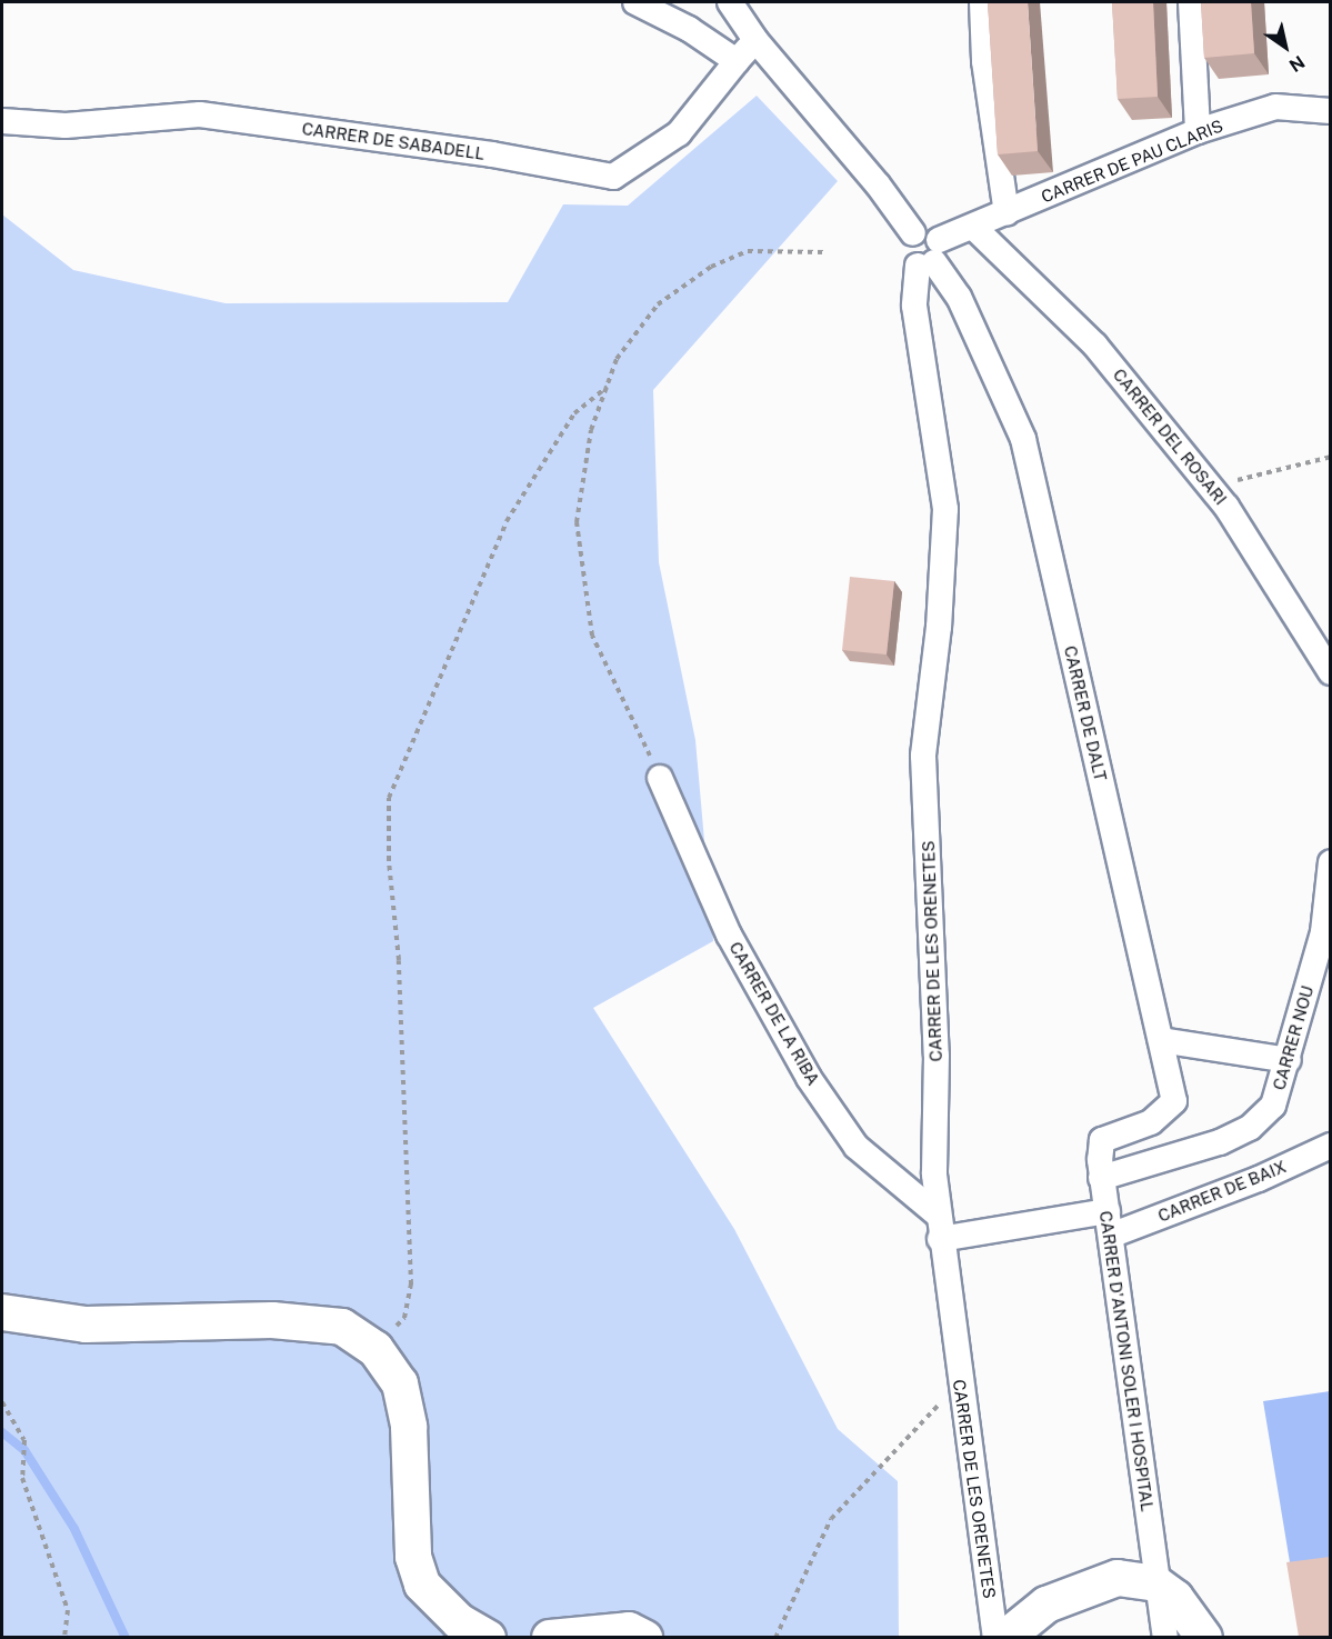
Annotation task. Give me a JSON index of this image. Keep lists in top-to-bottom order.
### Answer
{
  "streets": {
    "street": [
      "CARRER DE SABADELL",
      "CARRER DE PAU CLARIS",
      "CARRER DEL ROSARI",
      "CARRER DE DALT",
      "CARRER DE LES ORENETES",
      "CARRER DE LA RIBA",
      "CARRER NOU",
      "CARRER DE BAIX",
      "CARRER D'ANTONI SOLER I HOSPITAL"
    ]
  },
  "crossings": [
    ["CARRER DE PAU CLARIS", "CARRER DEL ROSARI"],
    ["CARRER DE PAU CLARIS", "CARRER DE DALT"],
    ["CARRER DE PAU CLARIS", "CARRER DE LES ORENETES"],
    ["CARRER DE DALT", "CARRER DE LES ORENETES"],
    ["CARRER DE DALT", "CARRER D'ANTONI SOLER I HOSPITAL"],
    ["CARRER DE LES ORENETES", "CARRER DE LA RIBA"],
    ["CARRER DE LES ORENETES", "CARRER DE BAIX"],
    ["CARRER NOU", "CARRER D'ANTONI SOLER I HOSPITAL"],
    ["CARRER DE BAIX", "CARRER D'ANTONI SOLER I HOSPITAL"]
  ],
  "north": "bottom right"
}
